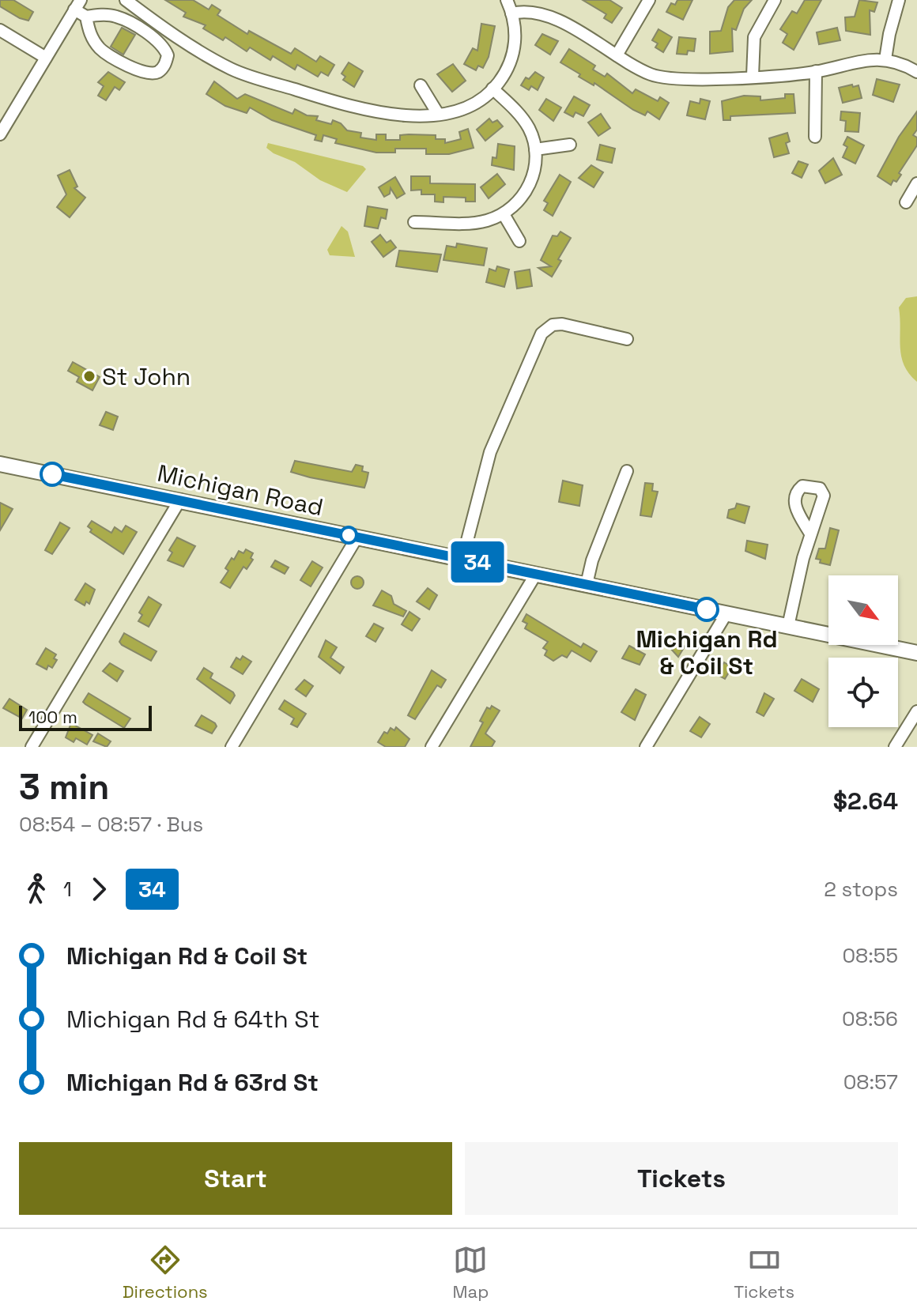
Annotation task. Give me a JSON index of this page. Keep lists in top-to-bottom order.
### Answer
{
  "streets": {
    "main road": ["Michigan Road"]
  },
  "places": ["St John", "Michigan Rd & Coil St"],
  "lines": ["bus line 34"],
  "scale_bar": "100 m",
  "north": "bottom right",
  "page": {
    "on_map": "34",
    "scale": "100 m",
    "heading": ["3 min", "08:54 – 08:57 · Bus", "$2.64"],
    "legs": ["1", "34", "2 stops"],
    "list": [
      {
        "name": "Michigan Rd & Coil St",
        "value": "08:55"
      },
      {
        "name": "Michigan Rd & 64th St",
        "value": "08:56"
      },
      {
        "name": "Michigan Rd & 63rd St",
        "value": "08:57"
      }
    ],
    "buttons": ["Start", "Tickets"],
    "tabs": ["Directions", "Map", "Tickets"]
  }
}
